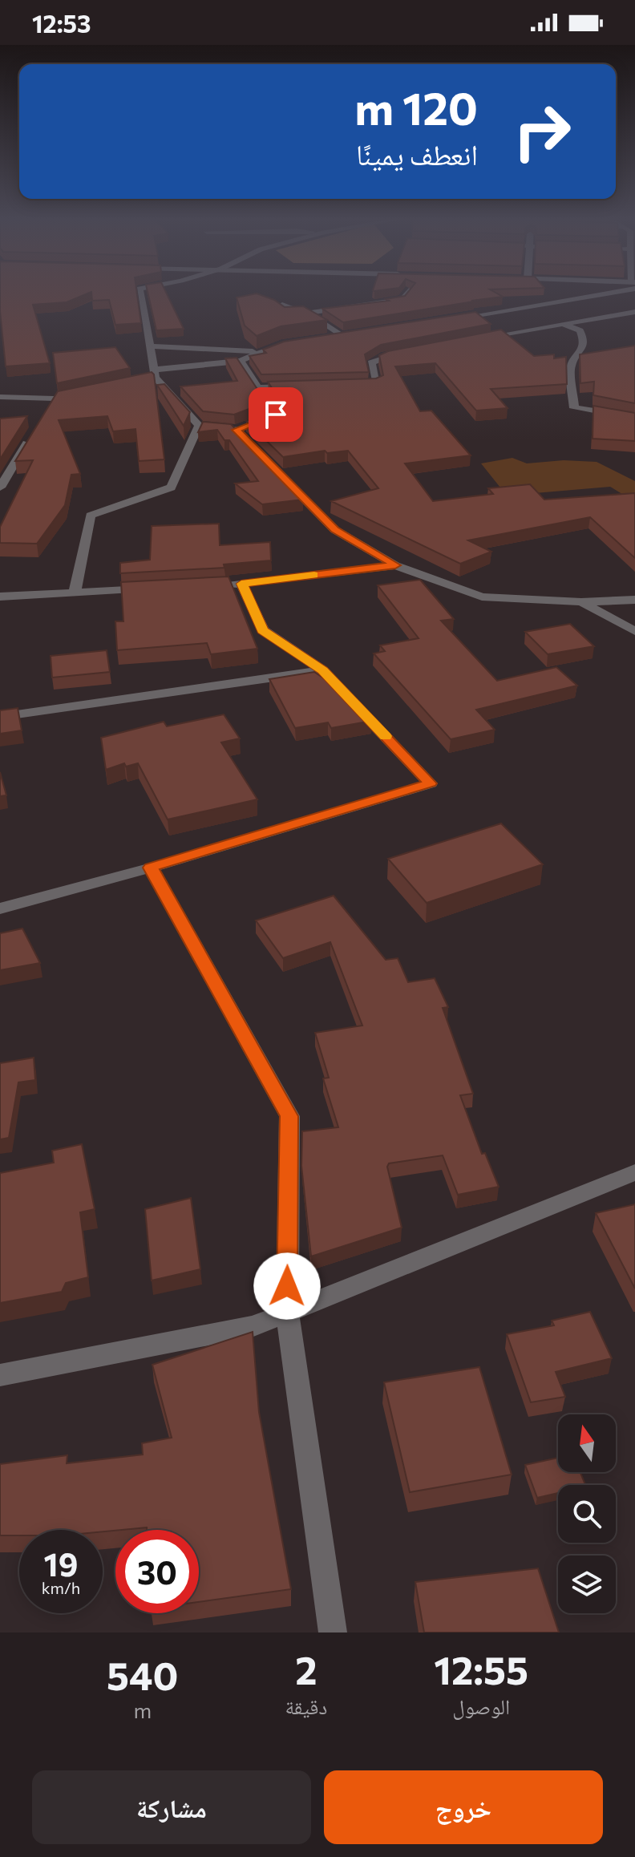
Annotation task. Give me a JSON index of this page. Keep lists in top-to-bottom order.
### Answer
{
  "north": "top",
  "page": {
    "status": "12:53",
    "turn": ["120 m", "انعطف يمينًا"],
    "speed": "19 km/h",
    "limit": "30",
    "eta": [
      "12:55",
      "الوصول",
      "2",
      "دقيقة",
      "540",
      "m"
    ],
    "buttons": ["خروج", "مشاركة"]
  }
}
